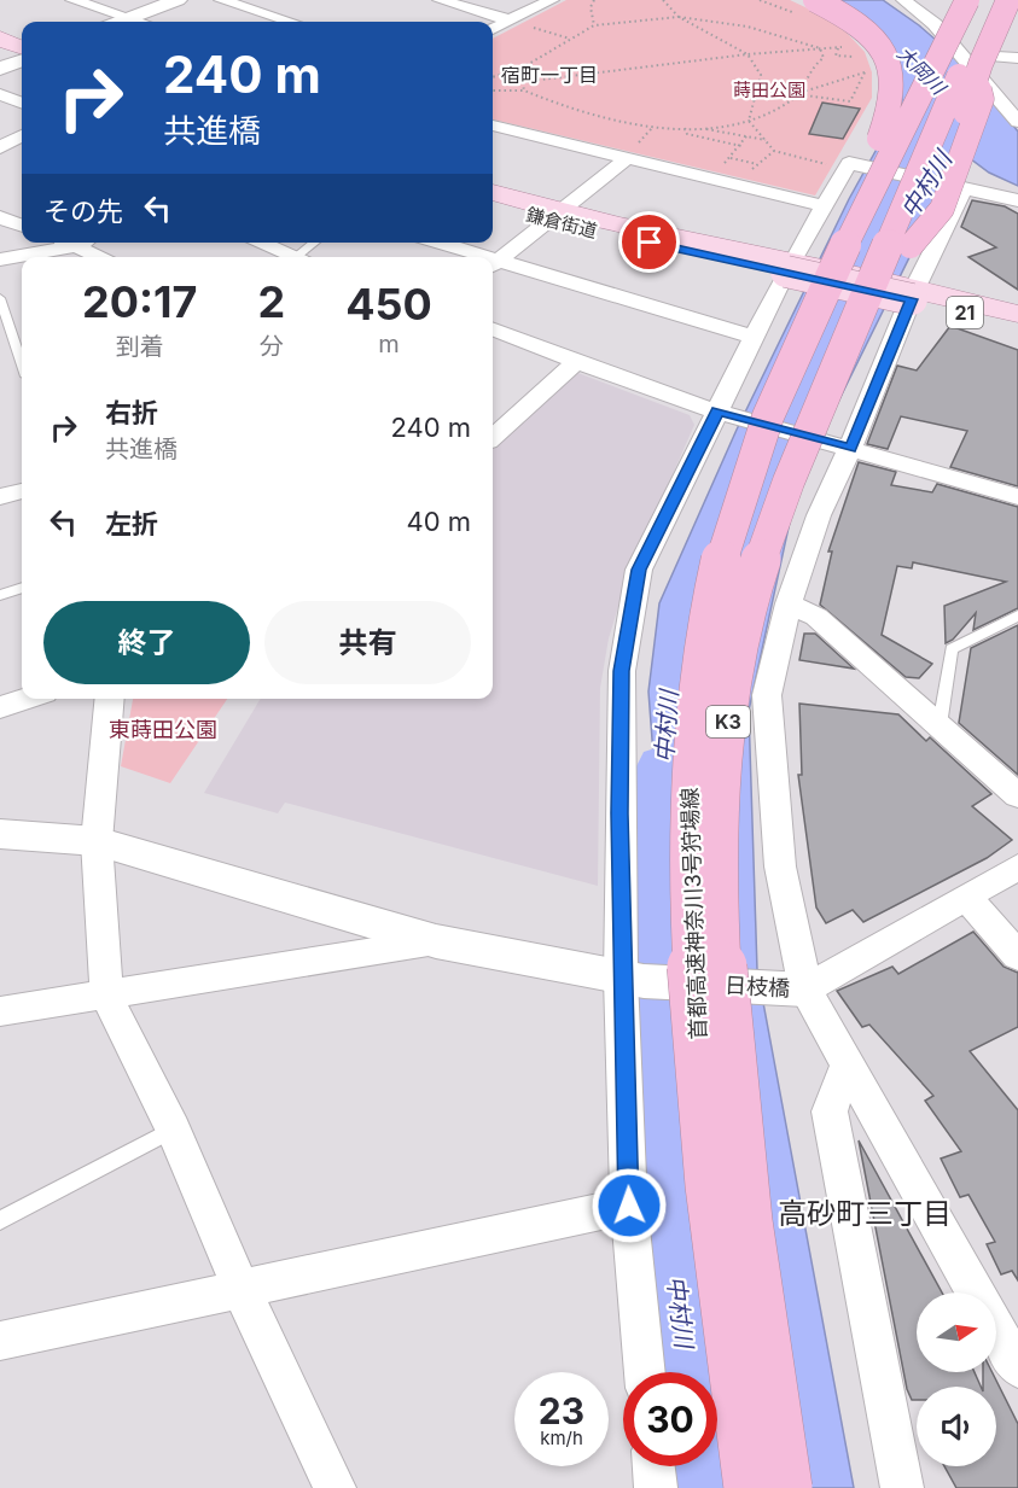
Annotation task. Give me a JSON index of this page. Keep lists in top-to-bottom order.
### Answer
{
  "streets": {
    "highway": ["K3", "首都高速神奈川3号狩場線"],
    "main road": ["鎌倉街道", "21"],
    "street": ["日枝橋"]
  },
  "districts": ["宿町一丁目", "高砂町三丁目"],
  "water": ["大岡川", "中村川"],
  "parks": ["蒔田公園", "東蒔田公園"],
  "north": "right",
  "page": {
    "turn": ["240 m", "共進橋"],
    "then": "その先",
    "eta": [
      "20:17",
      "到着",
      "2",
      "分",
      "450",
      "m"
    ],
    "list": [
      {
        "name": "右折",
        "note": "共進橋",
        "value": "240 m"
      },
      {
        "name": "左折",
        "value": "40 m"
      }
    ],
    "buttons": ["終了", "共有"],
    "speed": "23 km/h",
    "limit": "30"
  }
}
